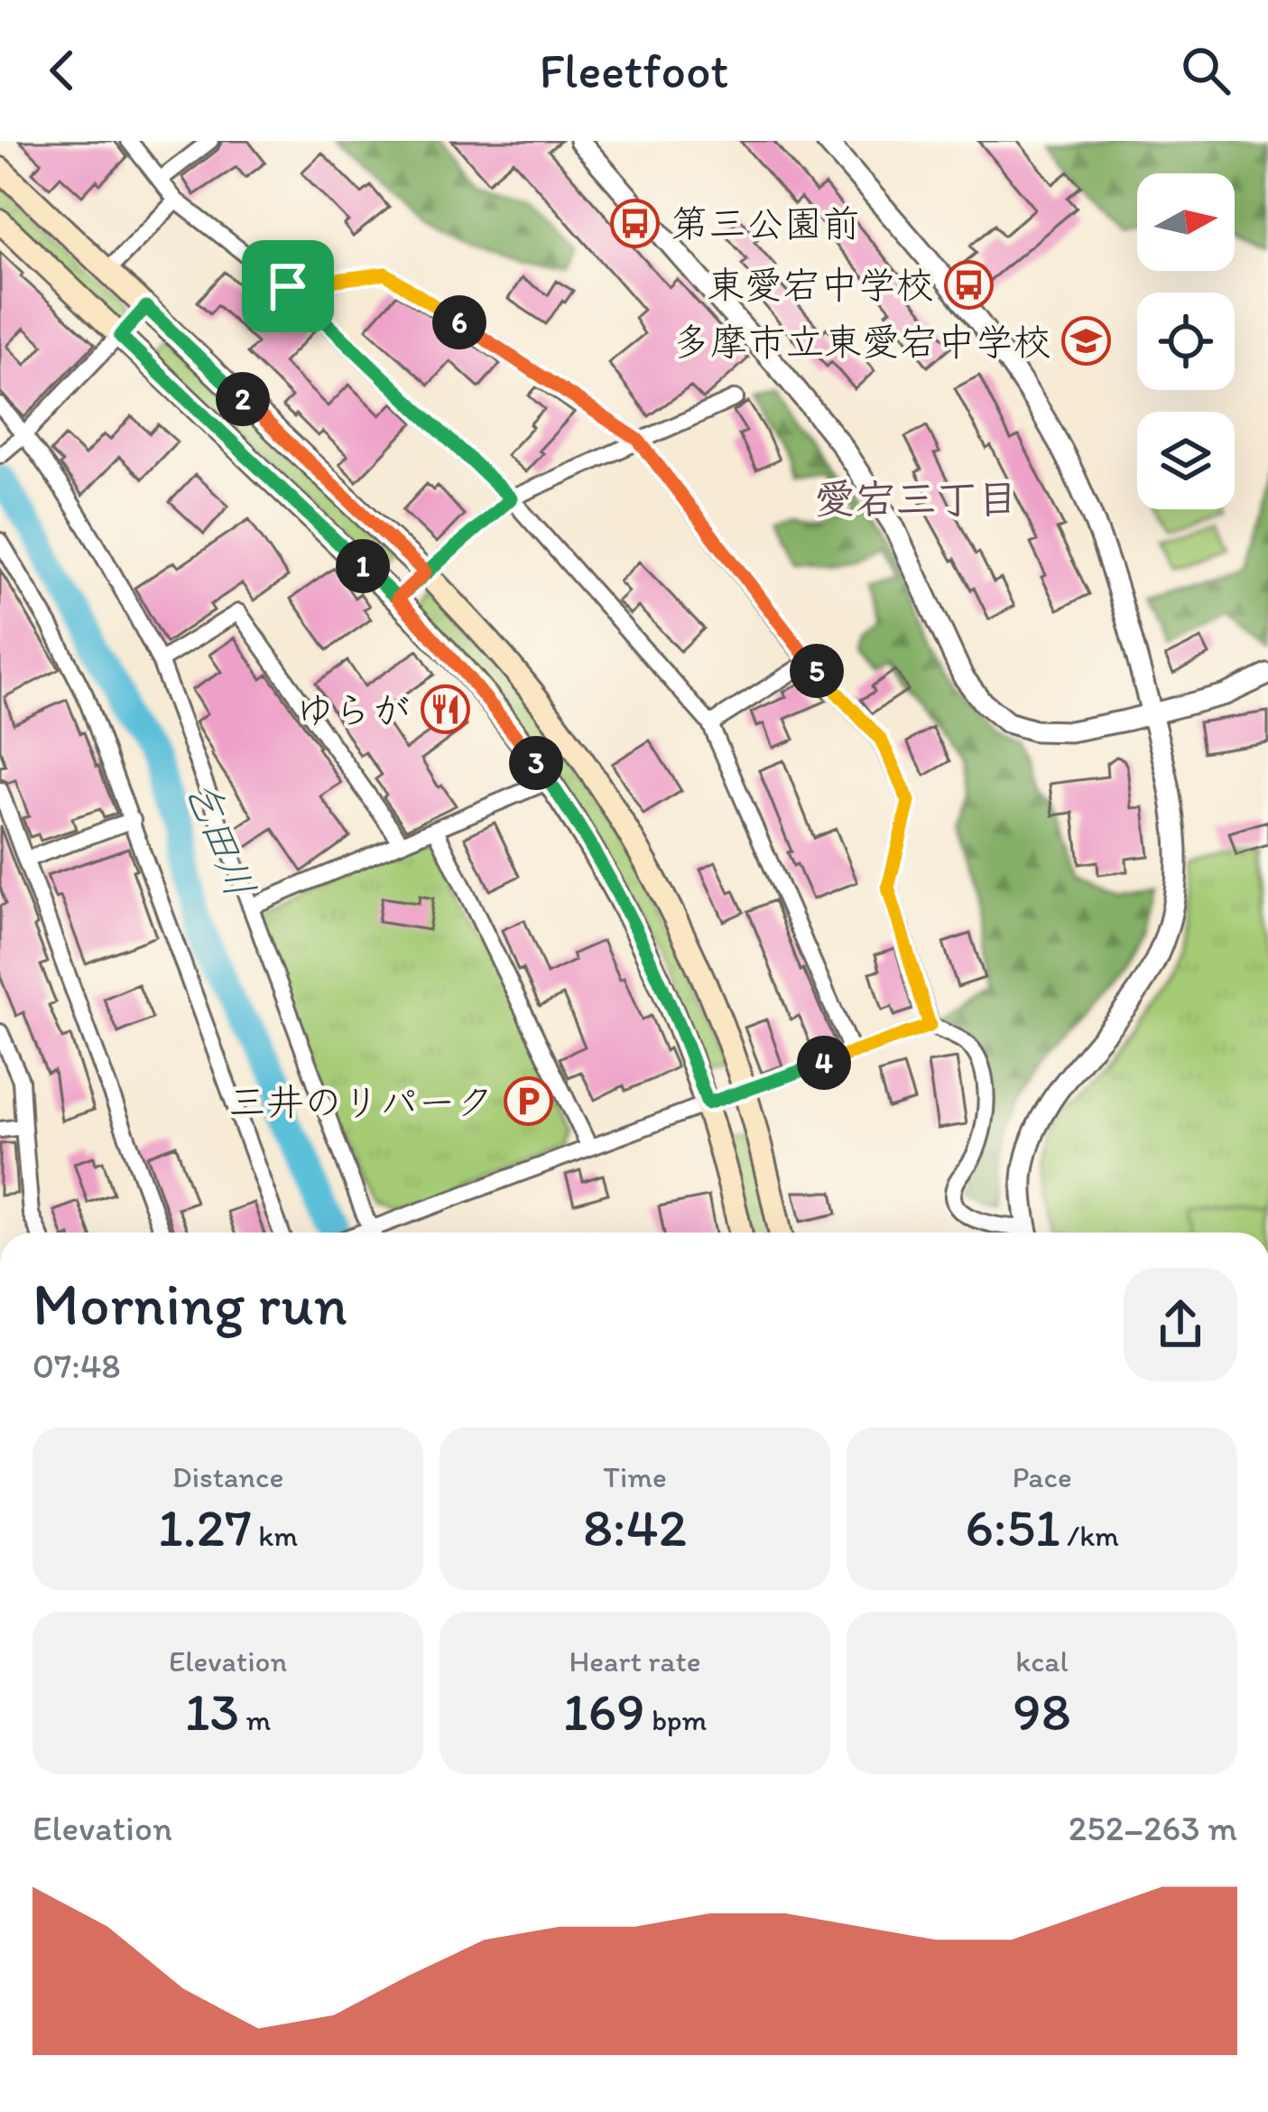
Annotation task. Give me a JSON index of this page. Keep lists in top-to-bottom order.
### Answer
{
  "districts": ["愛宕三丁目"],
  "water": ["乞田川"],
  "places": {
    "bus stop": ["第三公園前", "東愛宕中学校"],
    "school or university": ["多摩市立東愛宕中学校"],
    "restaurant": ["ゆらが"],
    "parking": ["三井のリパーク"]
  },
  "north": "right",
  "page": {
    "header": "Fleetfoot",
    "pins": [
      "6",
      "2",
      "1",
      "5",
      "3",
      "4"
    ],
    "heading": ["Morning run", "07:48"],
    "stats": [
      ["Distance", "1.27 km"],
      ["Time", "8:42"],
      ["Pace", "6:51 /km"],
      ["Elevation", "13 m"],
      ["Heart rate", "169 bpm"],
      ["kcal", "98"]
    ],
    "chart": ["Elevation", "252–263 m"]
  }
}
